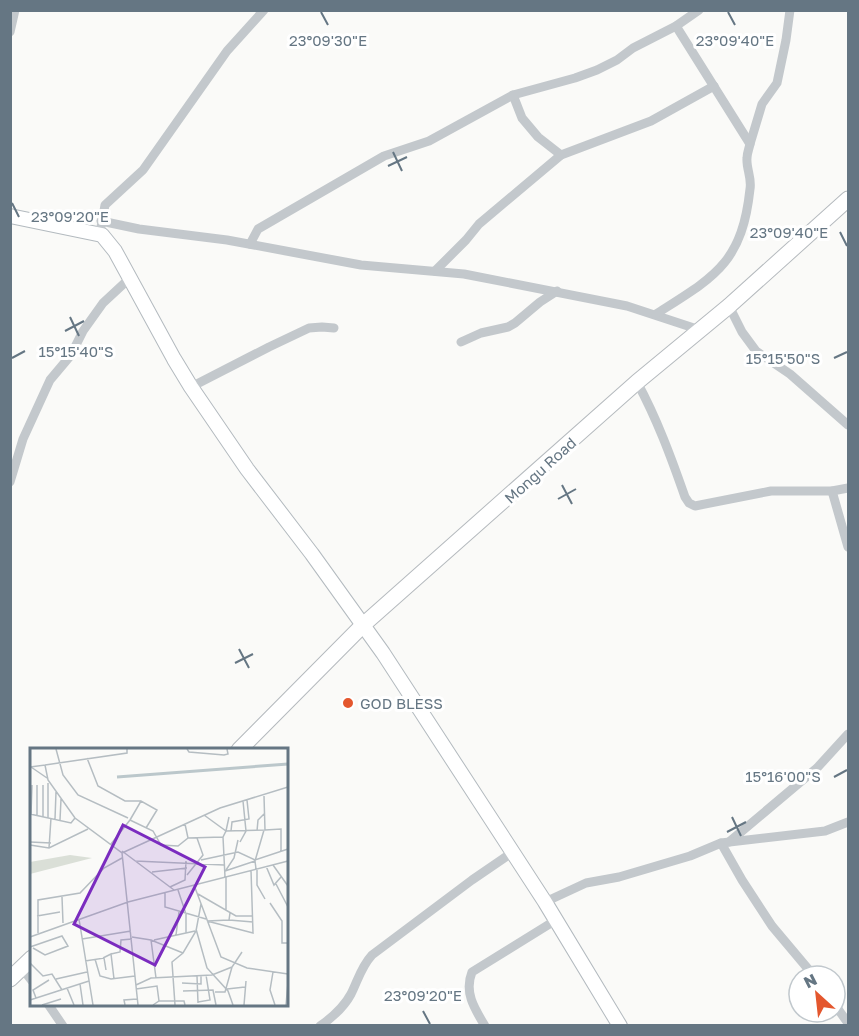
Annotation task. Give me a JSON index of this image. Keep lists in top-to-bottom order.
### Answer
{
  "streets": {
    "main road": ["Mongu Road"]
  },
  "places": ["GOD BLESS"],
  "north": "top left",
  "coordinates": [
    "23°09'30\"E",
    "23°09'40\"E",
    "23°09'20\"E",
    "15°15'40\"S",
    "15°15'50\"S",
    "15°16'00\"S"
  ]
}
